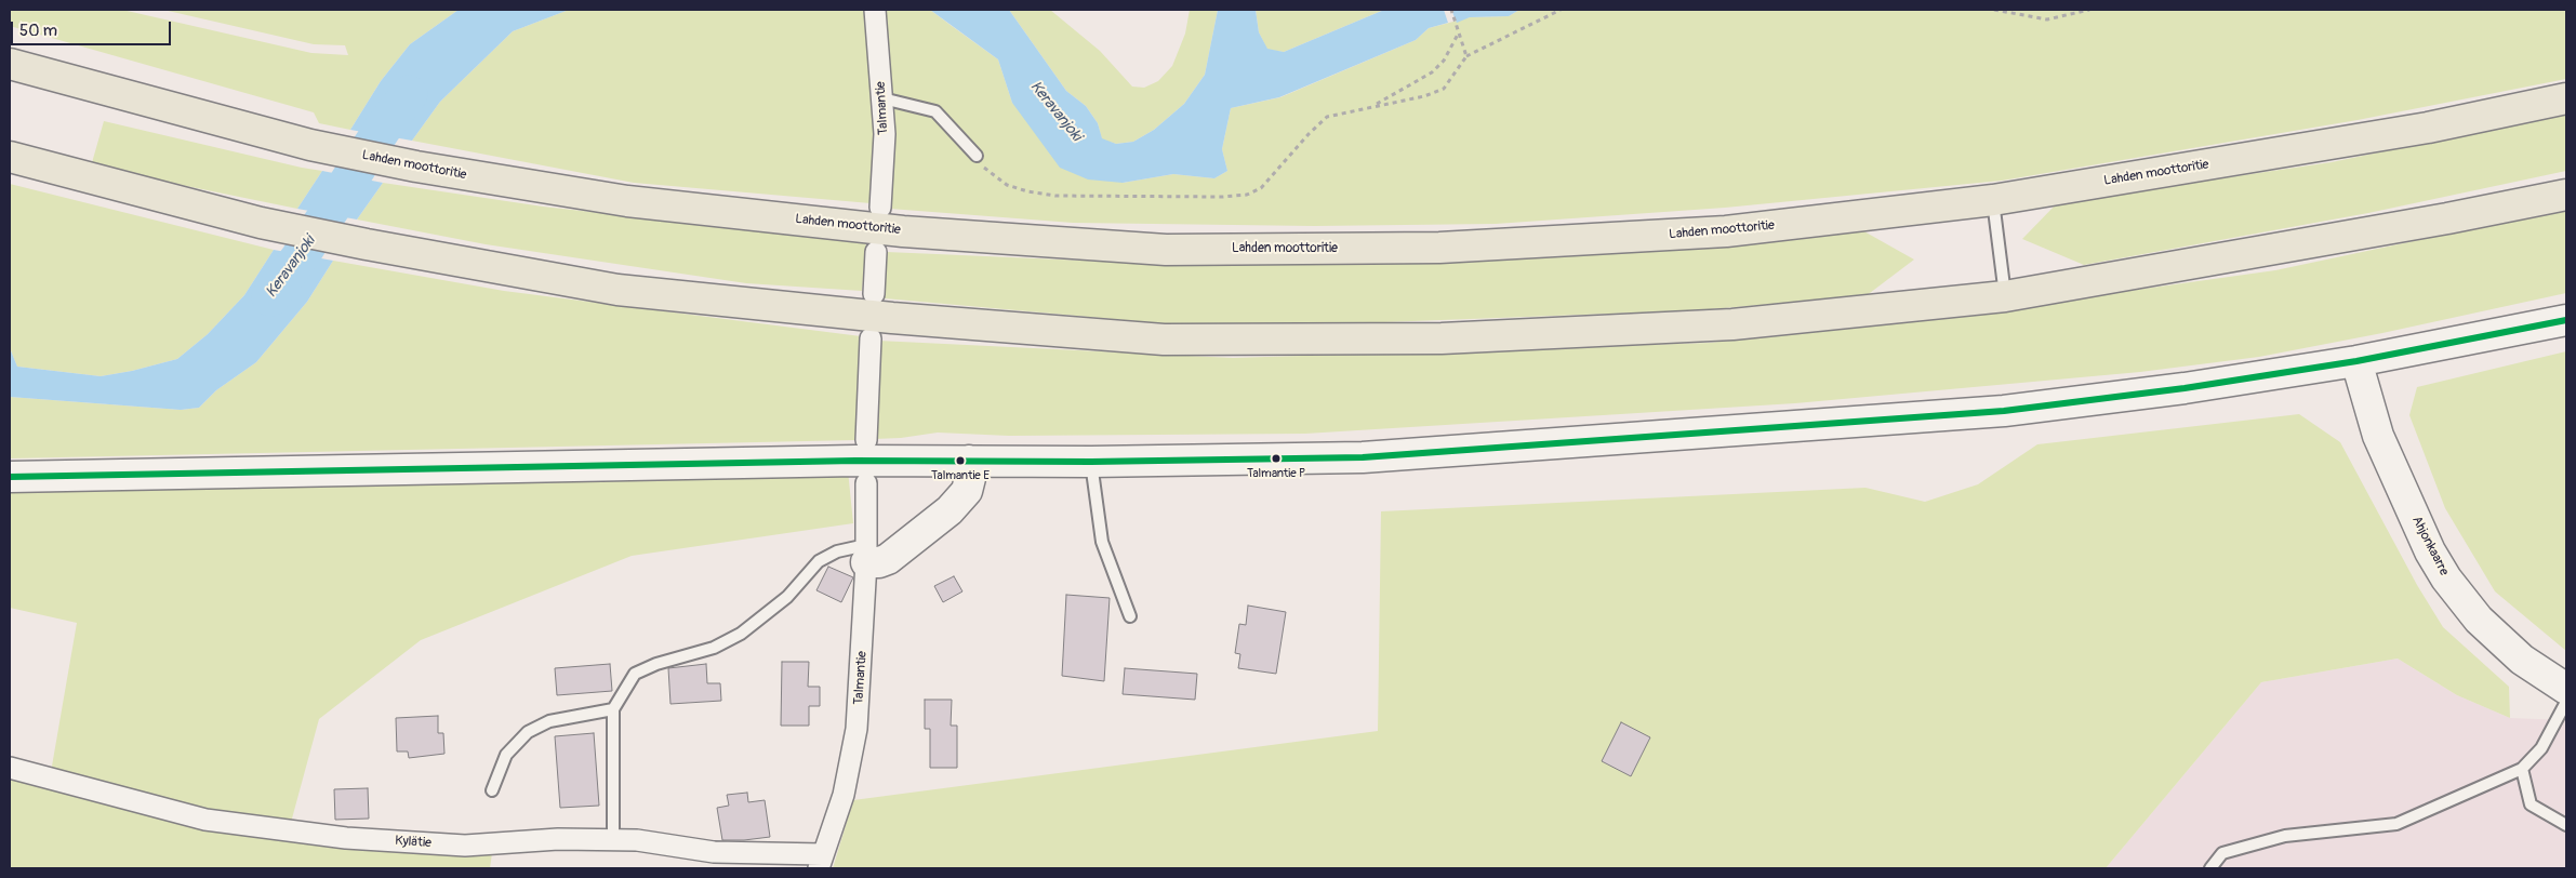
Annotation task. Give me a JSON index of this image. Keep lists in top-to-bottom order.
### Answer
{
  "streets": {
    "highway": ["Lahden moottoritie"],
    "main road": ["Ahjonkaarre"],
    "street": ["Talmantie", "Kylätie"]
  },
  "crossings": [
    ["Talmantie", "Kylätie"]
  ],
  "water": ["Keravanjoki"],
  "places": ["Talmantie P", "Talmantie E"],
  "scale_bar": "50 m"
}
